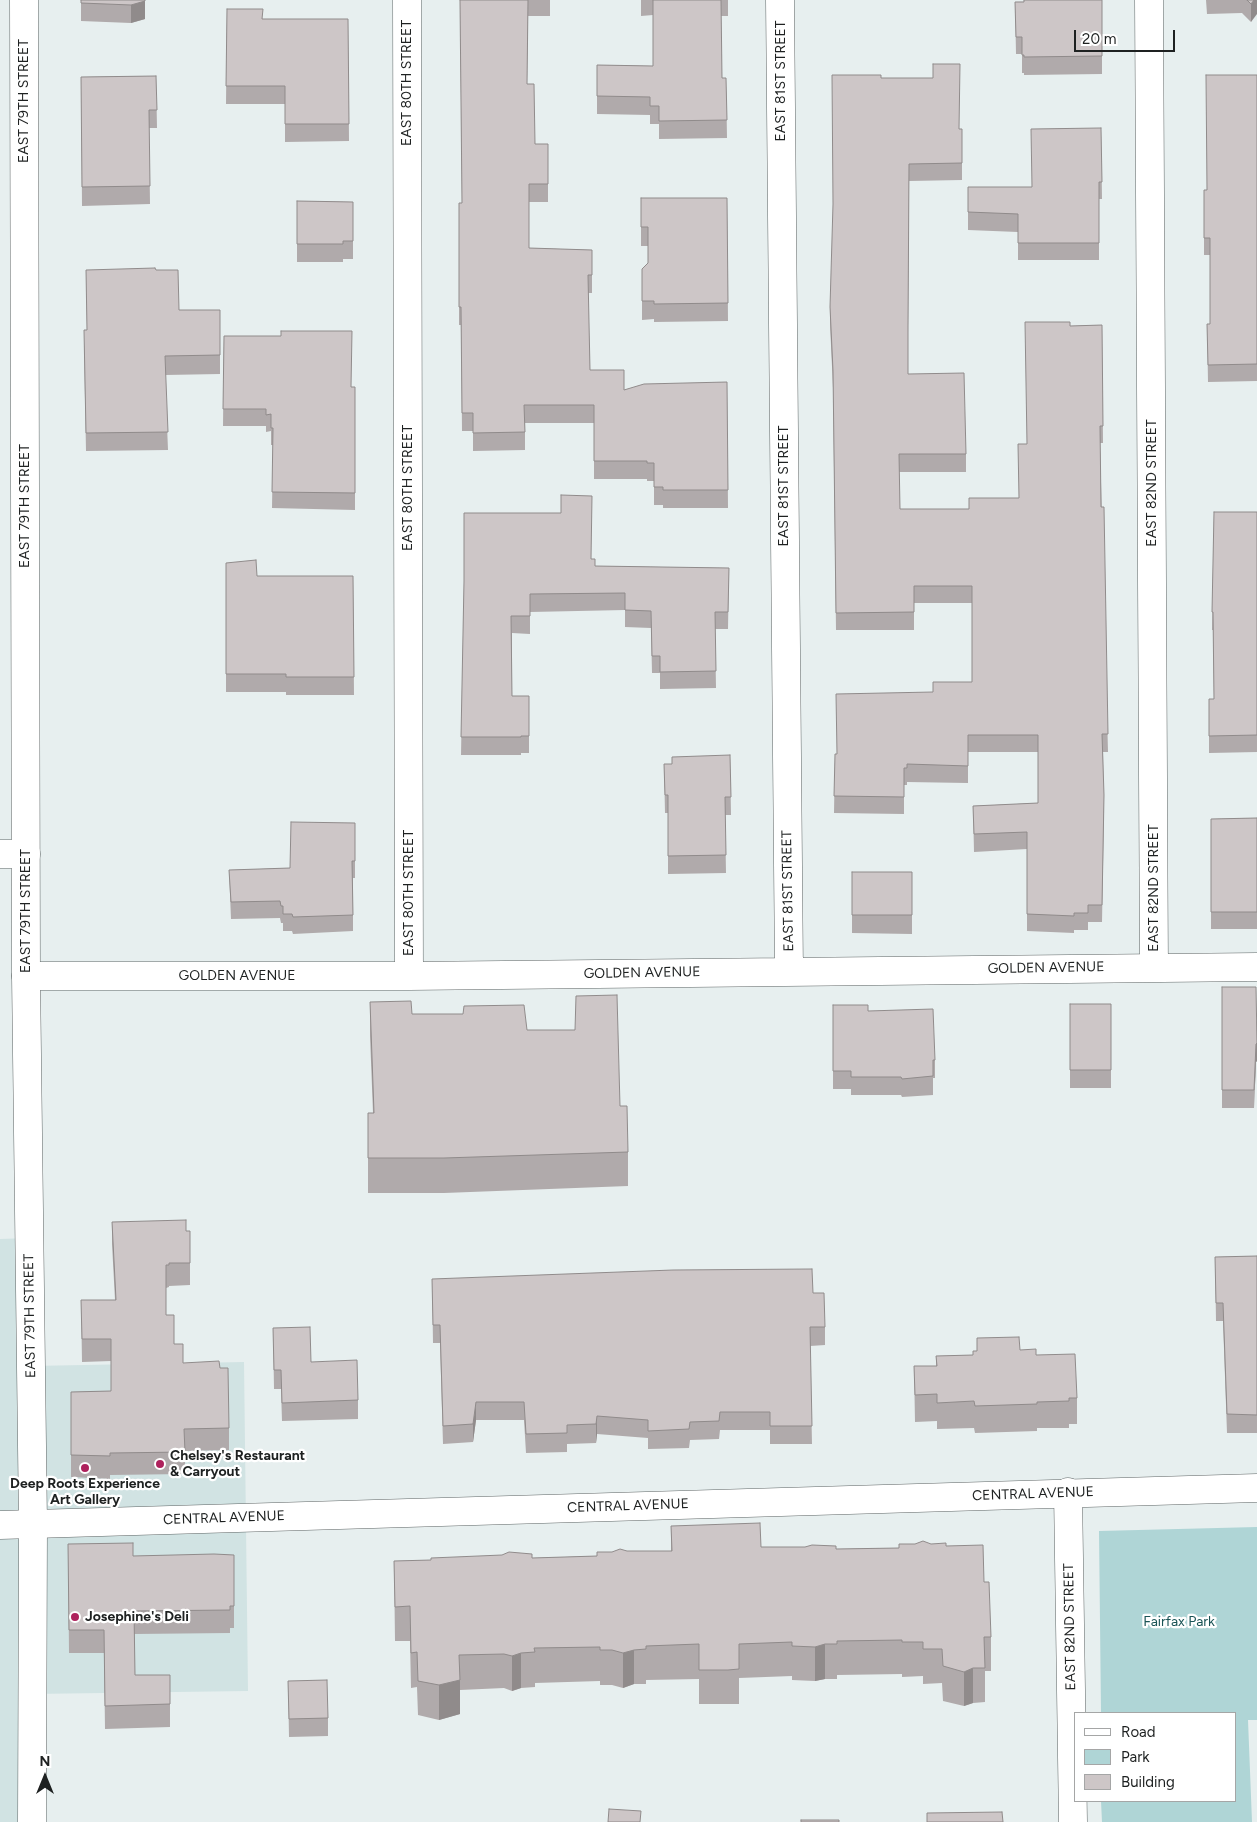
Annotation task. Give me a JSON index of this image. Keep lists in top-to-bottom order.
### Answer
{
  "streets": {
    "street": [
      "EAST 81ST STREET",
      "EAST 80TH STREET",
      "EAST 79TH STREET",
      "EAST 82ND STREET",
      "GOLDEN AVENUE",
      "CENTRAL AVENUE"
    ]
  },
  "crossings": [
    ["EAST 81ST STREET", "GOLDEN AVENUE"],
    ["EAST 80TH STREET", "GOLDEN AVENUE"],
    ["EAST 79TH STREET", "GOLDEN AVENUE"],
    ["EAST 79TH STREET", "CENTRAL AVENUE"],
    ["EAST 82ND STREET", "GOLDEN AVENUE"],
    ["EAST 82ND STREET", "CENTRAL AVENUE"]
  ],
  "parks": ["Fairfax Park"],
  "places": ["Chelsey's Restaurant & Carryout", "Deep Roots Experience Art Gallery", "Josephine's Deli"],
  "legend": ["Road", "Park", "Building"],
  "scale_bar": "20 m",
  "north": "top"
}
